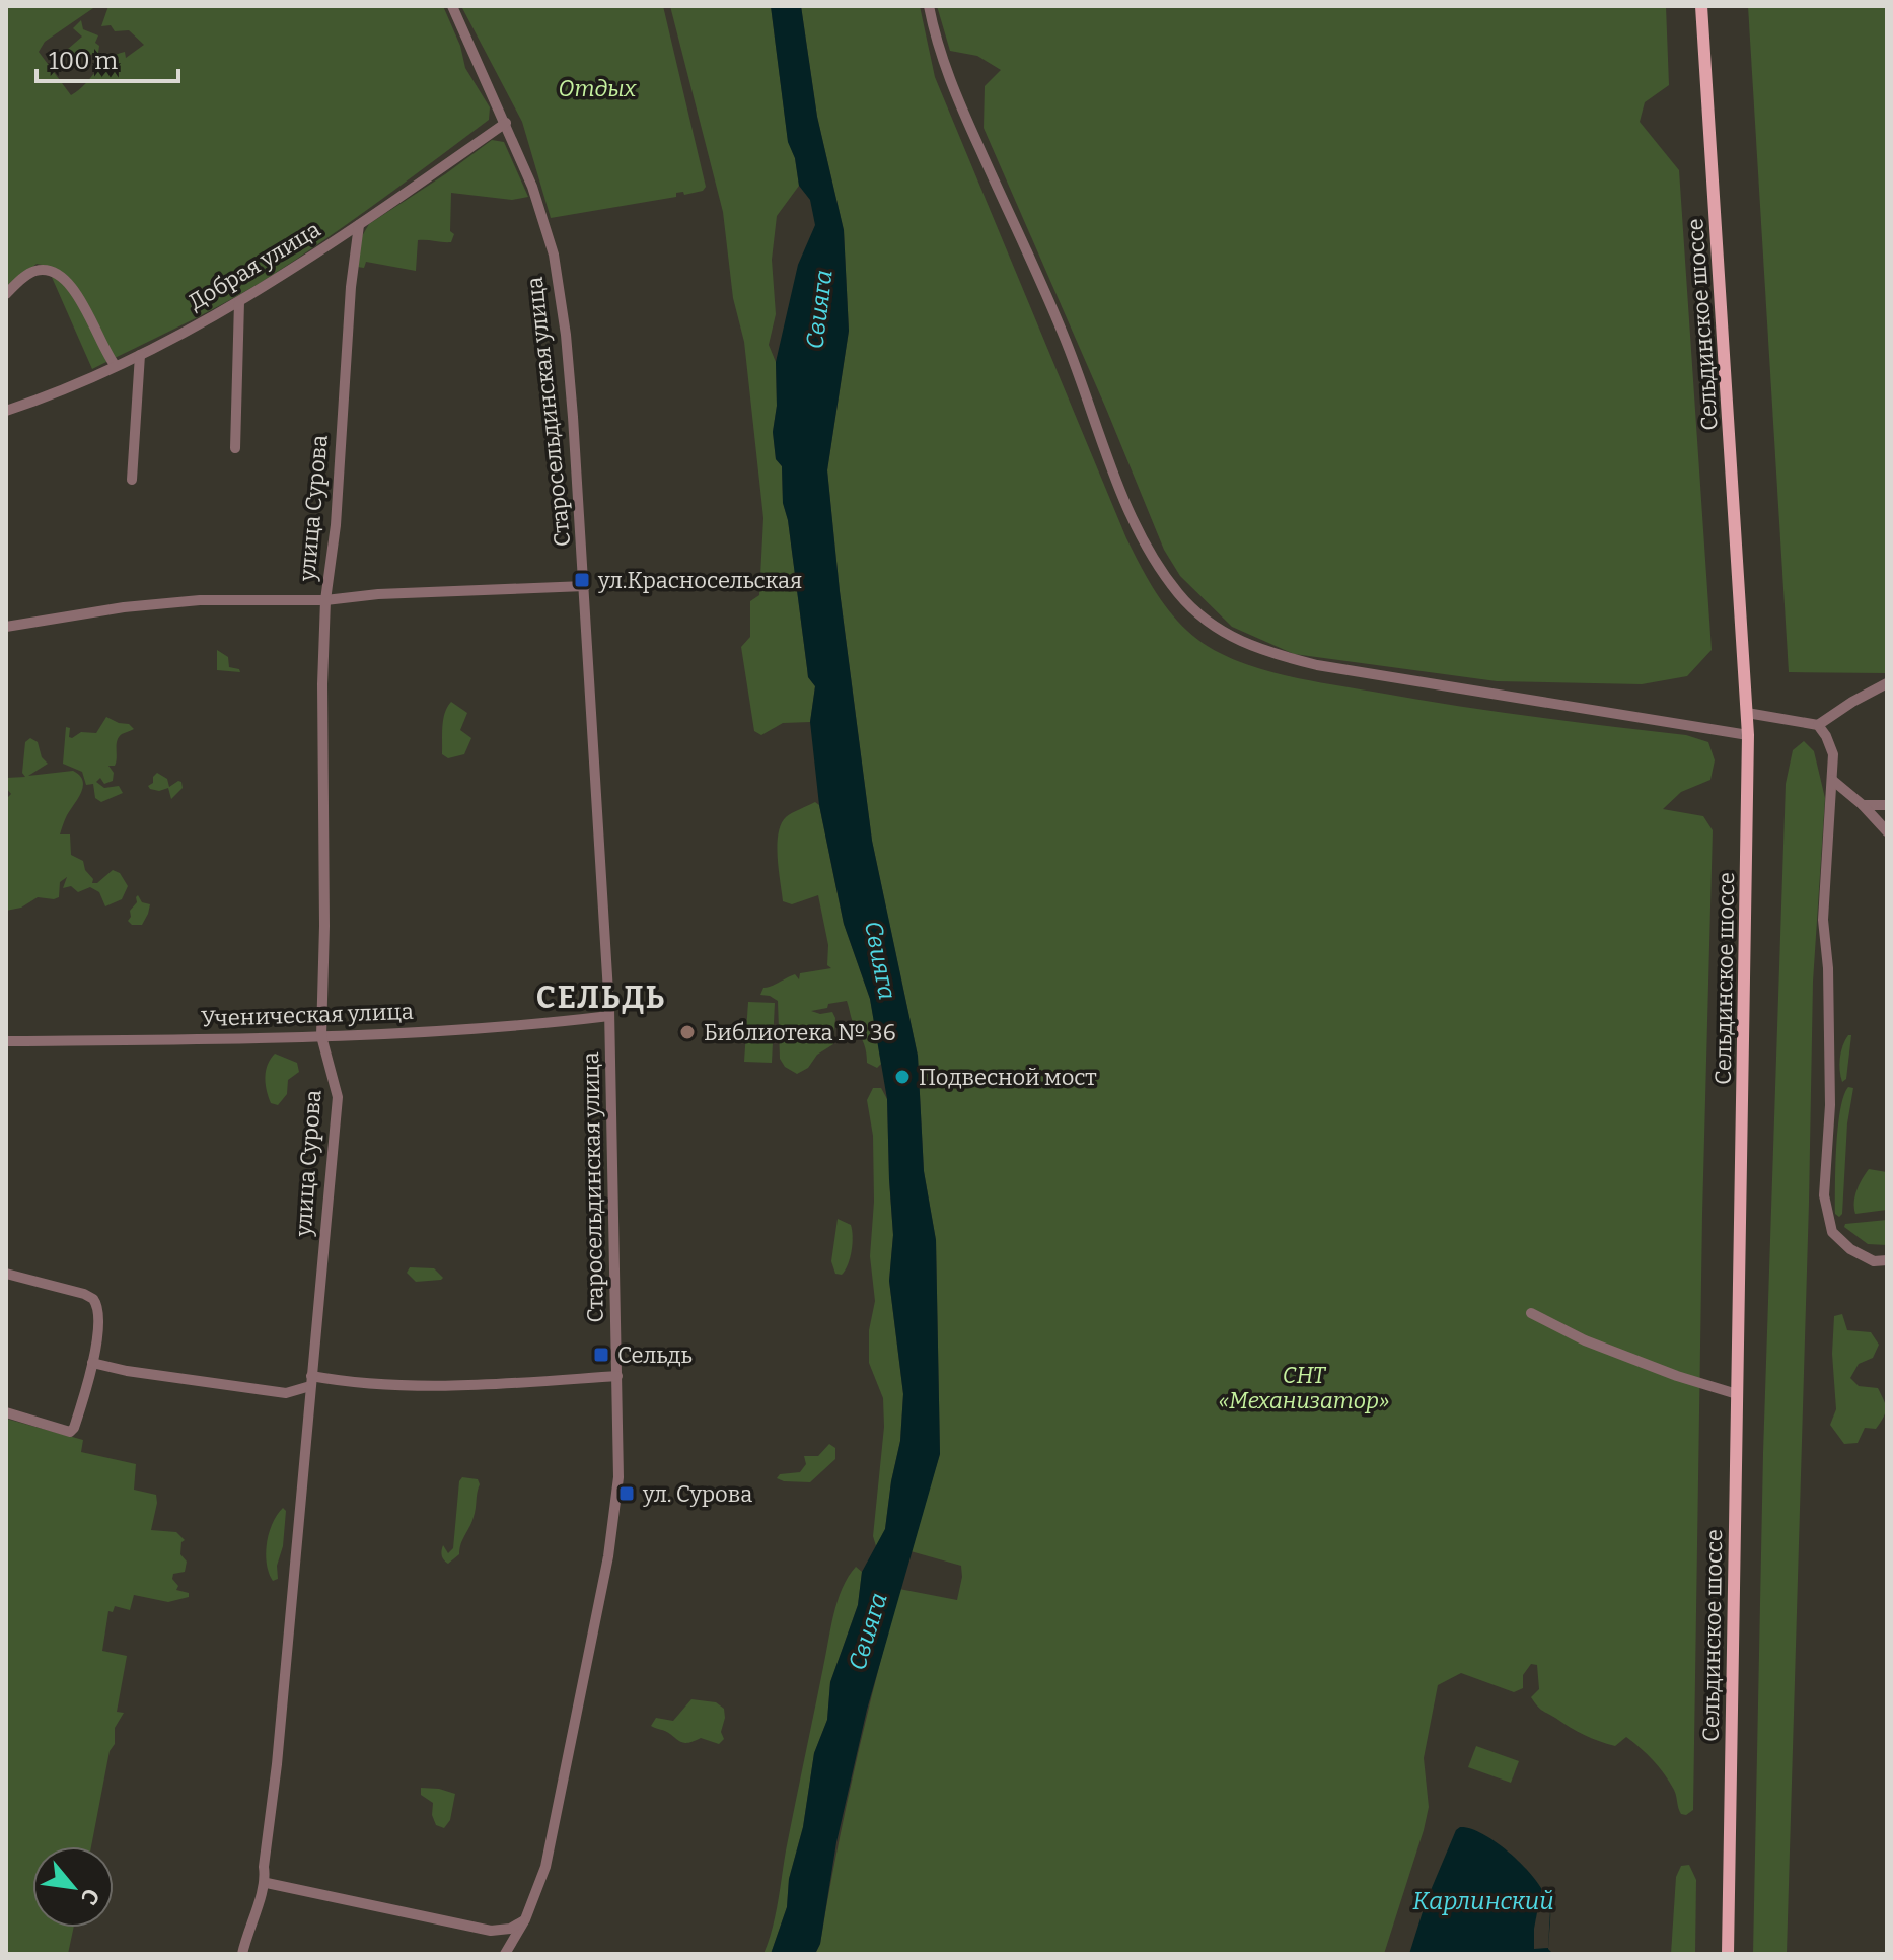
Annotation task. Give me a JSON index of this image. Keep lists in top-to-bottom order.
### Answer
{
  "streets": {
    "main road": ["Сельдинское шоссе"],
    "street": [
      "Добрая улица",
      "Старосельдинская улица",
      "улица Сурова",
      "Ученическая улица"
    ]
  },
  "crossings": [
    ["Добрая улица", "Старосельдинская улица"],
    ["Добрая улица", "улица Сурова"],
    ["Старосельдинская улица", "Ученическая улица"],
    ["улица Сурова", "Ученическая улица"]
  ],
  "districts": ["СЕЛЬДЬ"],
  "water": ["Свияга", "Карлинский"],
  "parks": ["Отдых", "СНТ «Механизатор»"],
  "places": {
    "transit": ["ул.Красносельская", "Сельдь", "ул. Сурова"],
    "other": ["Библиотека № 36", "Подвесной мост"]
  },
  "scale_bar": "100 m",
  "north": "bottom right"
}
